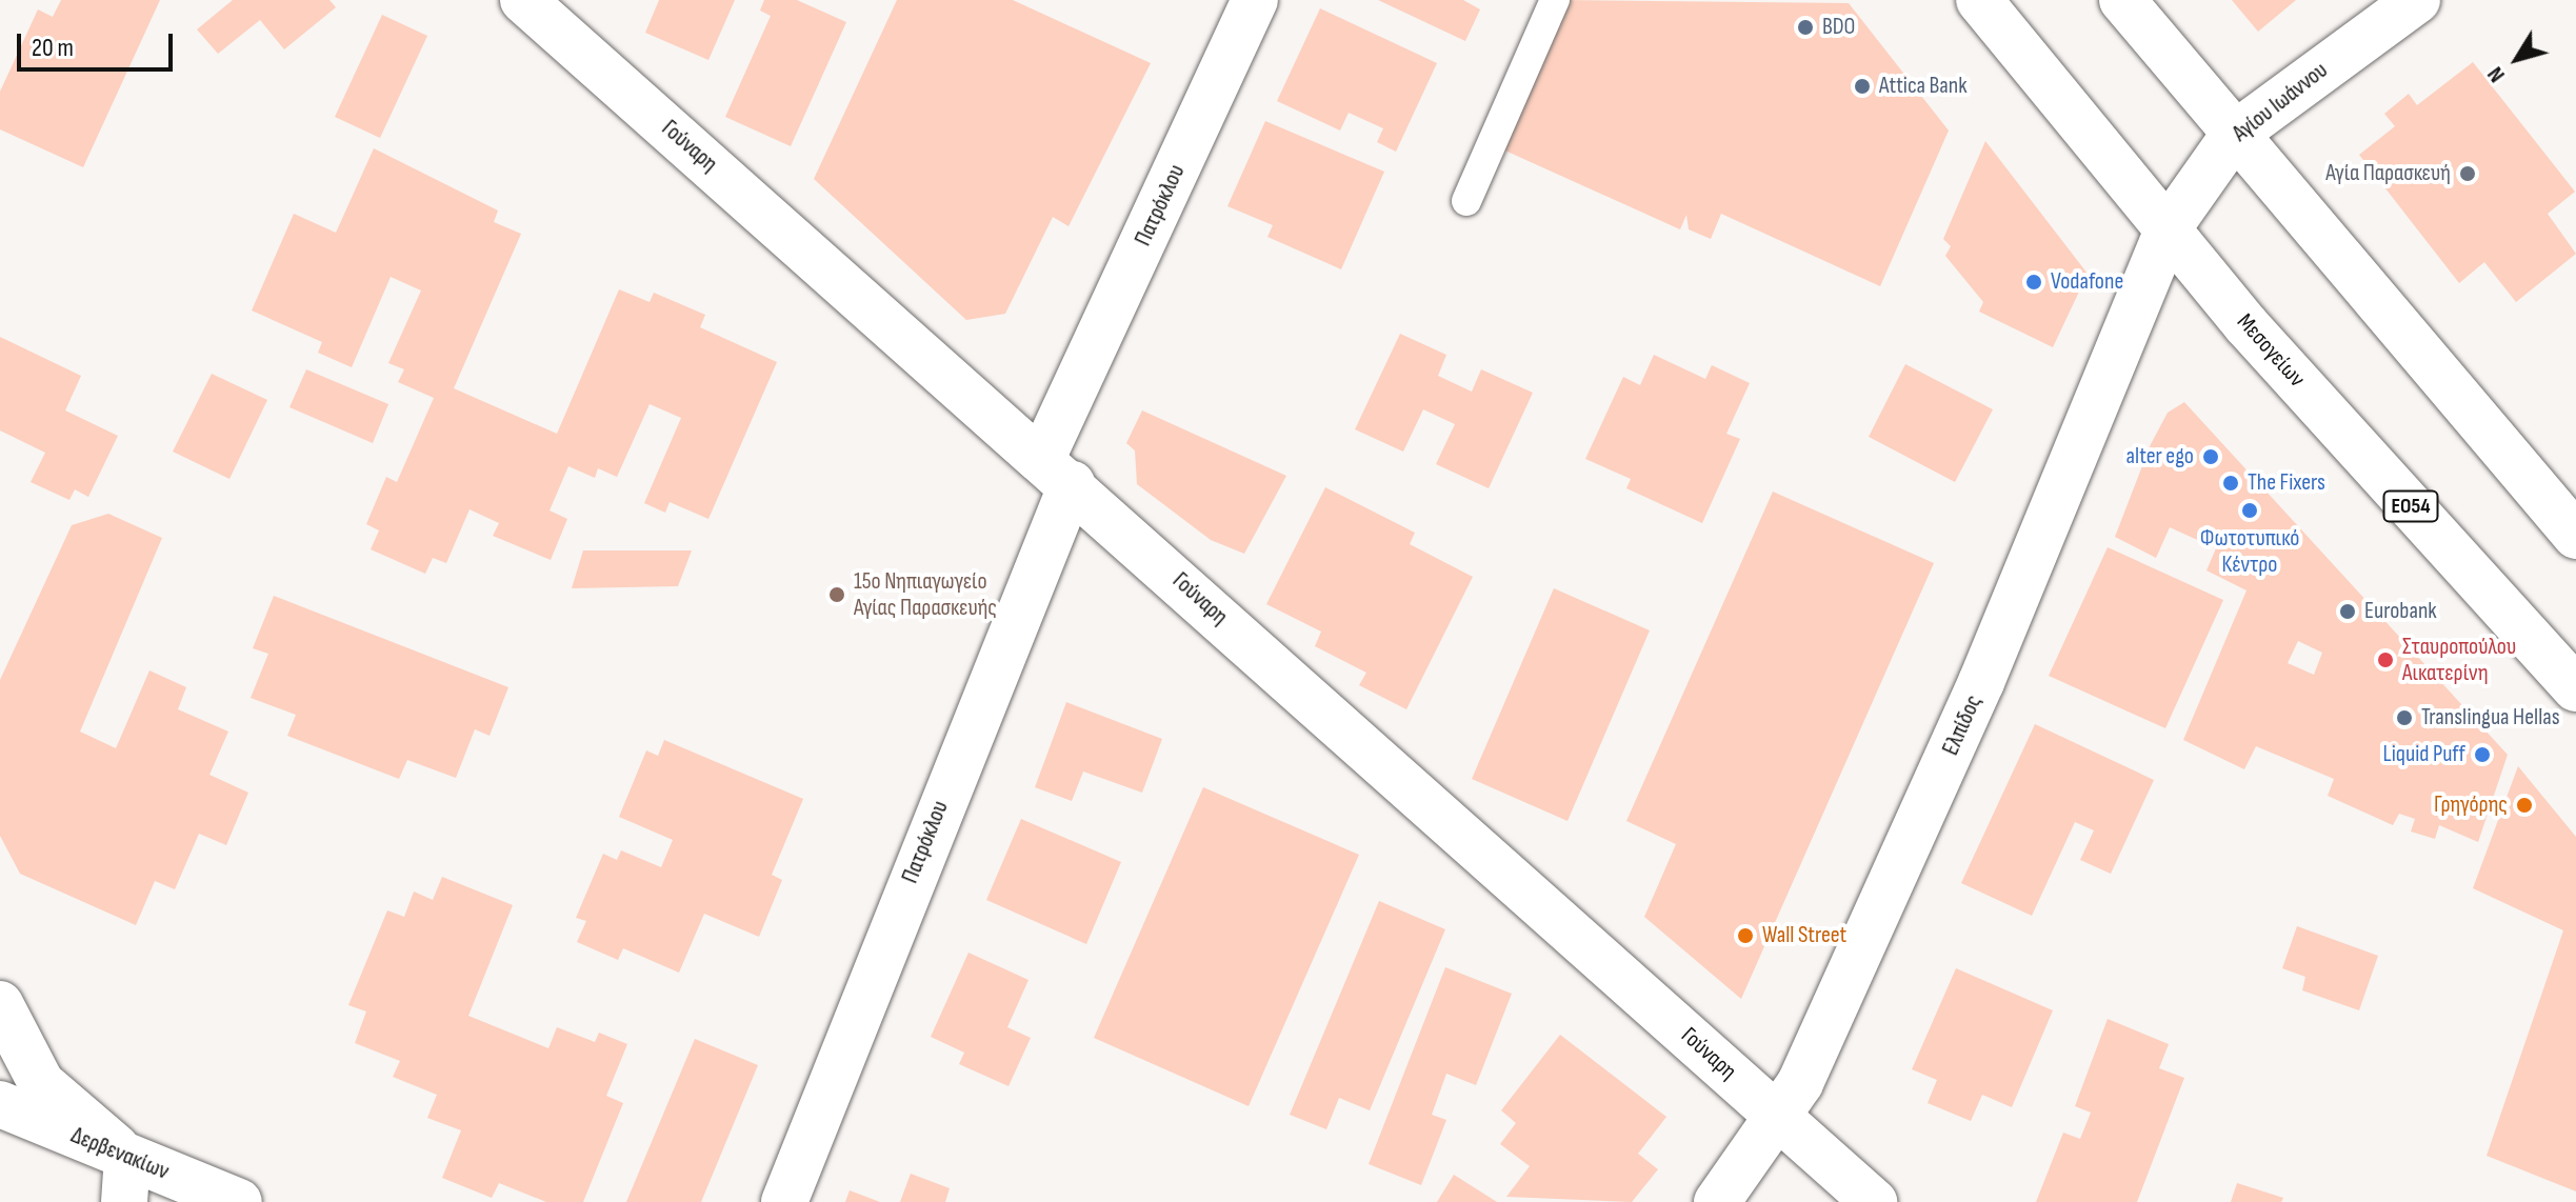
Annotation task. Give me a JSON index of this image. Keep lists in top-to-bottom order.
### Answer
{
  "streets": {
    "street": [
      "Αγίου Ιωάννου",
      "Γούναρη",
      "Πατρόκλου",
      "Μεσογείων",
      "ΕΟ54",
      "Ελπίδος",
      "Δερβενακίων"
    ]
  },
  "crossings": [
    ["Αγίου Ιωάννου", "Μεσογείων"],
    ["Αγίου Ιωάννου", "Ελπίδος"],
    ["Γούναρη", "Πατρόκλου"],
    ["Γούναρη", "Ελπίδος"],
    ["Μεσογείων", "Ελπίδος"]
  ],
  "places": [
    "BDO",
    "Attica Bank",
    "Αγία Παρασκευή",
    "Vodafone",
    "alter ego",
    "The Fixers",
    "Φωτοτυπικό Κέντρο",
    "15ο Νηπιαγωγείο Αγίας Παρασκευής",
    "Eurobank",
    "Σταυροπούλου Αικατερίνη",
    "Translingua Hellas",
    "Liquid Puff",
    "Γρηγόρης",
    "Wall Street"
  ],
  "scale_bar": "20 m",
  "north": "bottom left"
}
